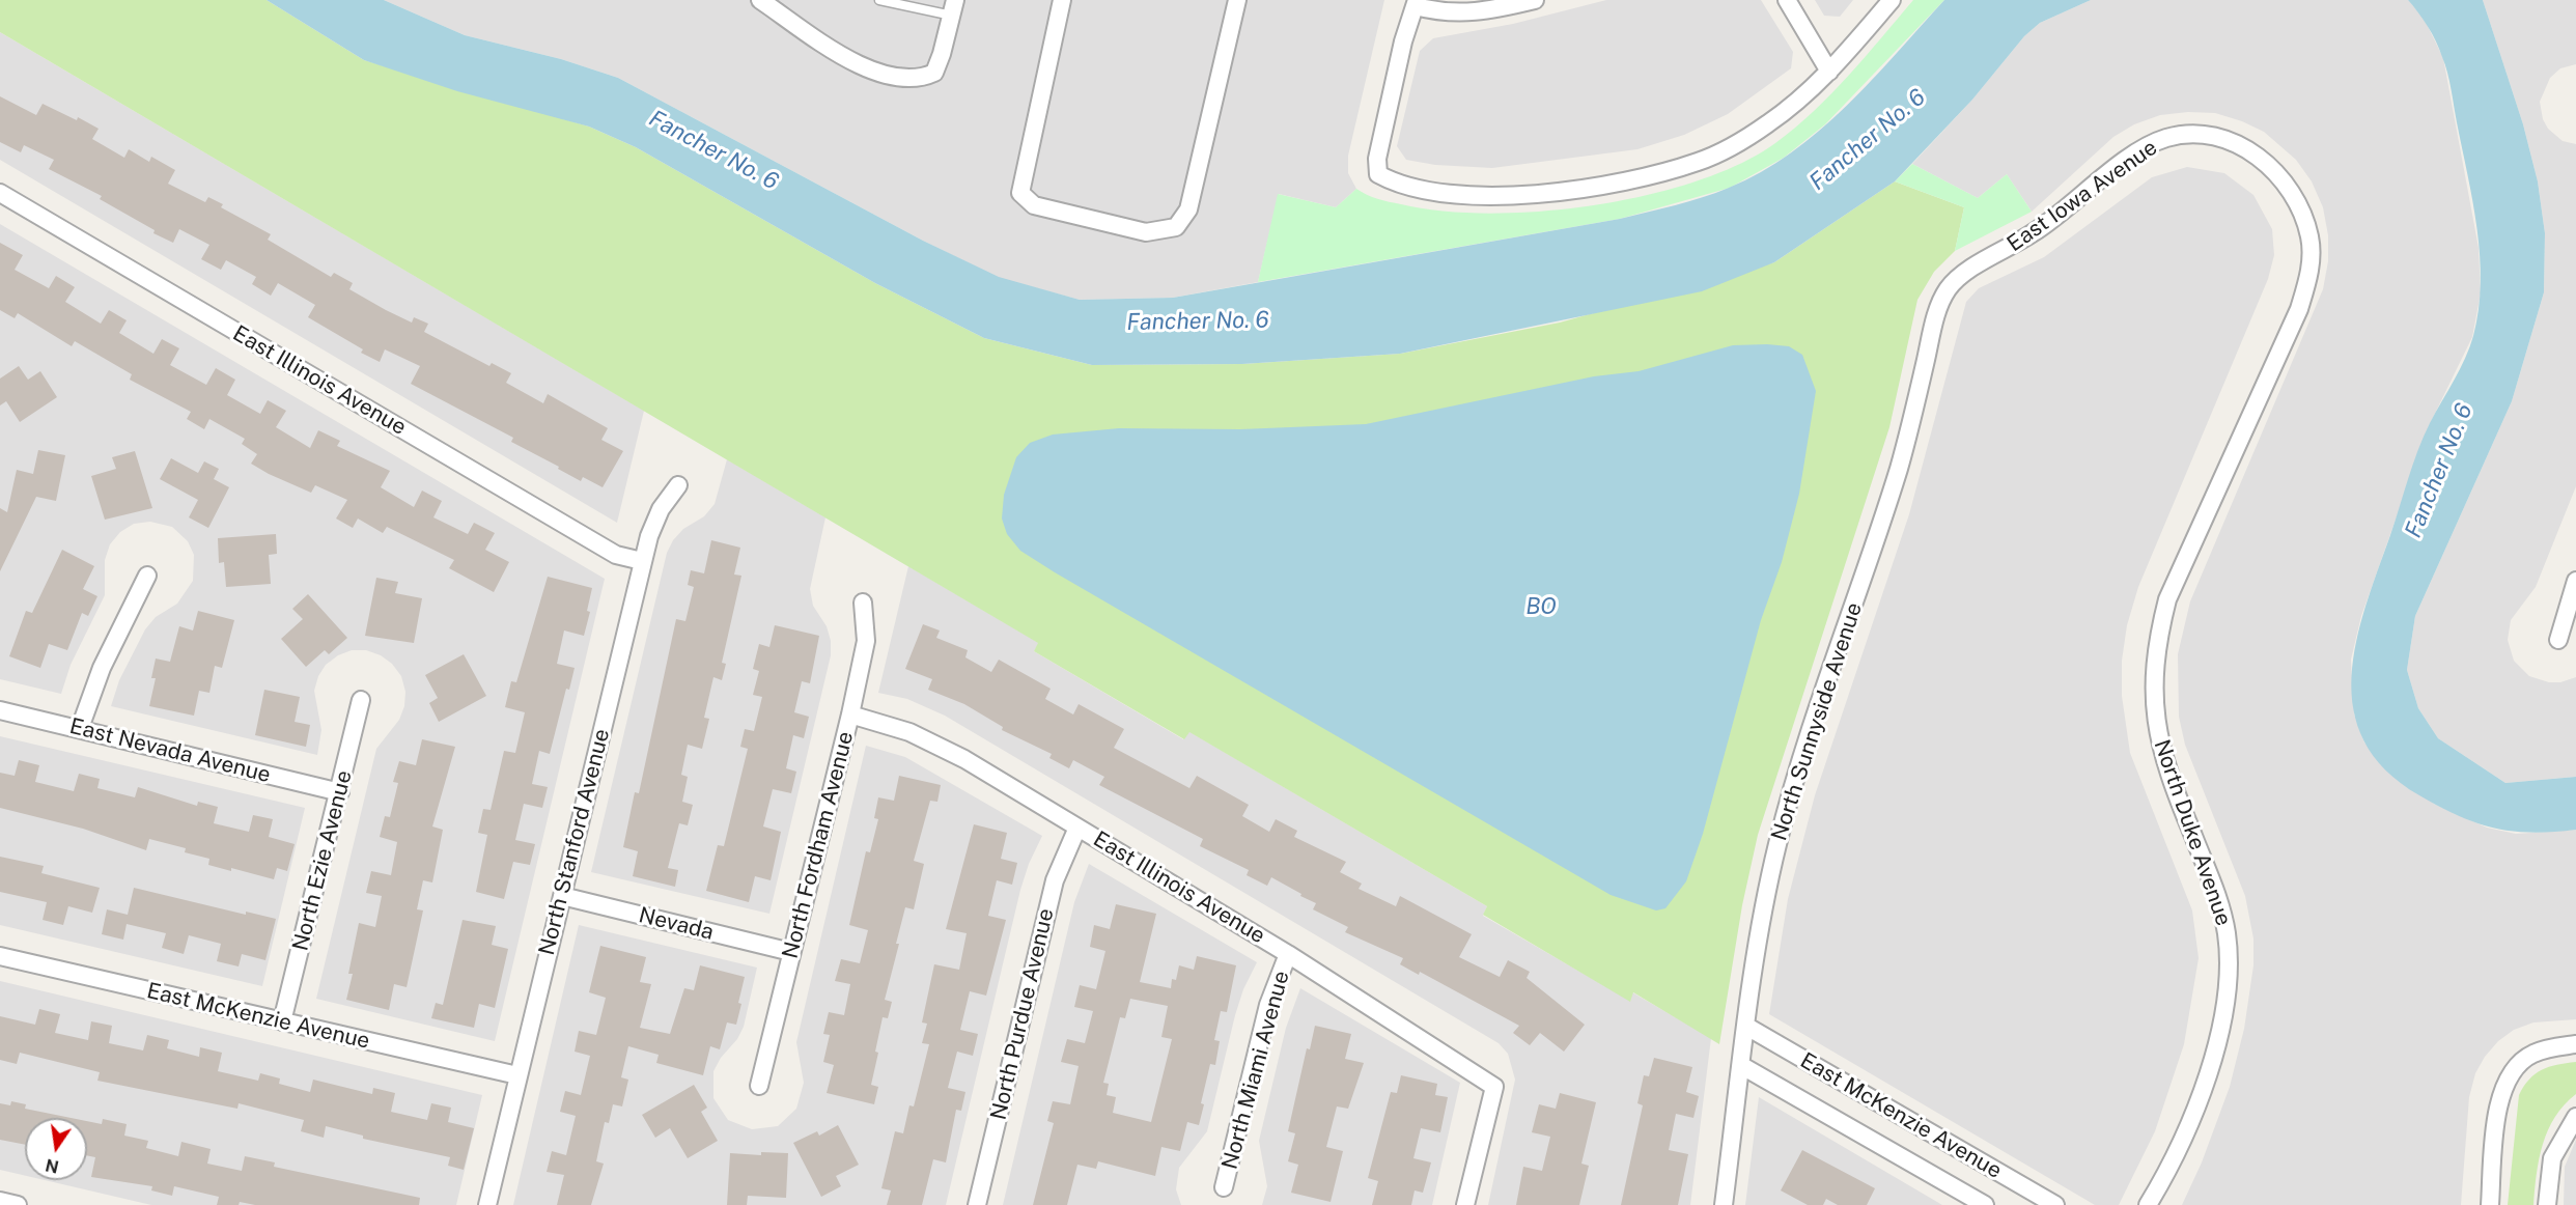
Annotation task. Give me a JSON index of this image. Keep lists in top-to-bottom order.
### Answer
{
  "streets": {
    "street": [
      "East Iowa Avenue",
      "East Illinois Avenue",
      "North Sunnyside Avenue",
      "East Nevada Avenue",
      "North Duke Avenue",
      "North Stanford Avenue",
      "North Fordham Avenue",
      "North Ezie Avenue",
      "Nevada",
      "North Purdue Avenue",
      "East McKenzie Avenue",
      "North Miami Avenue"
    ]
  },
  "crossings": [
    ["East Iowa Avenue", "North Sunnyside Avenue"],
    ["East Iowa Avenue", "North Duke Avenue"],
    ["East Illinois Avenue", "North Stanford Avenue"],
    ["East Illinois Avenue", "North Fordham Avenue"],
    ["East Illinois Avenue", "North Purdue Avenue"],
    ["East Illinois Avenue", "North Miami Avenue"],
    ["North Sunnyside Avenue", "East McKenzie Avenue"],
    ["East Nevada Avenue", "North Ezie Avenue"],
    ["North Stanford Avenue", "Nevada"],
    ["North Stanford Avenue", "East McKenzie Avenue"],
    ["North Fordham Avenue", "Nevada"],
    ["North Ezie Avenue", "East McKenzie Avenue"]
  ],
  "water": ["Fancher No. 6", "BO"],
  "north": "bottom"
}
